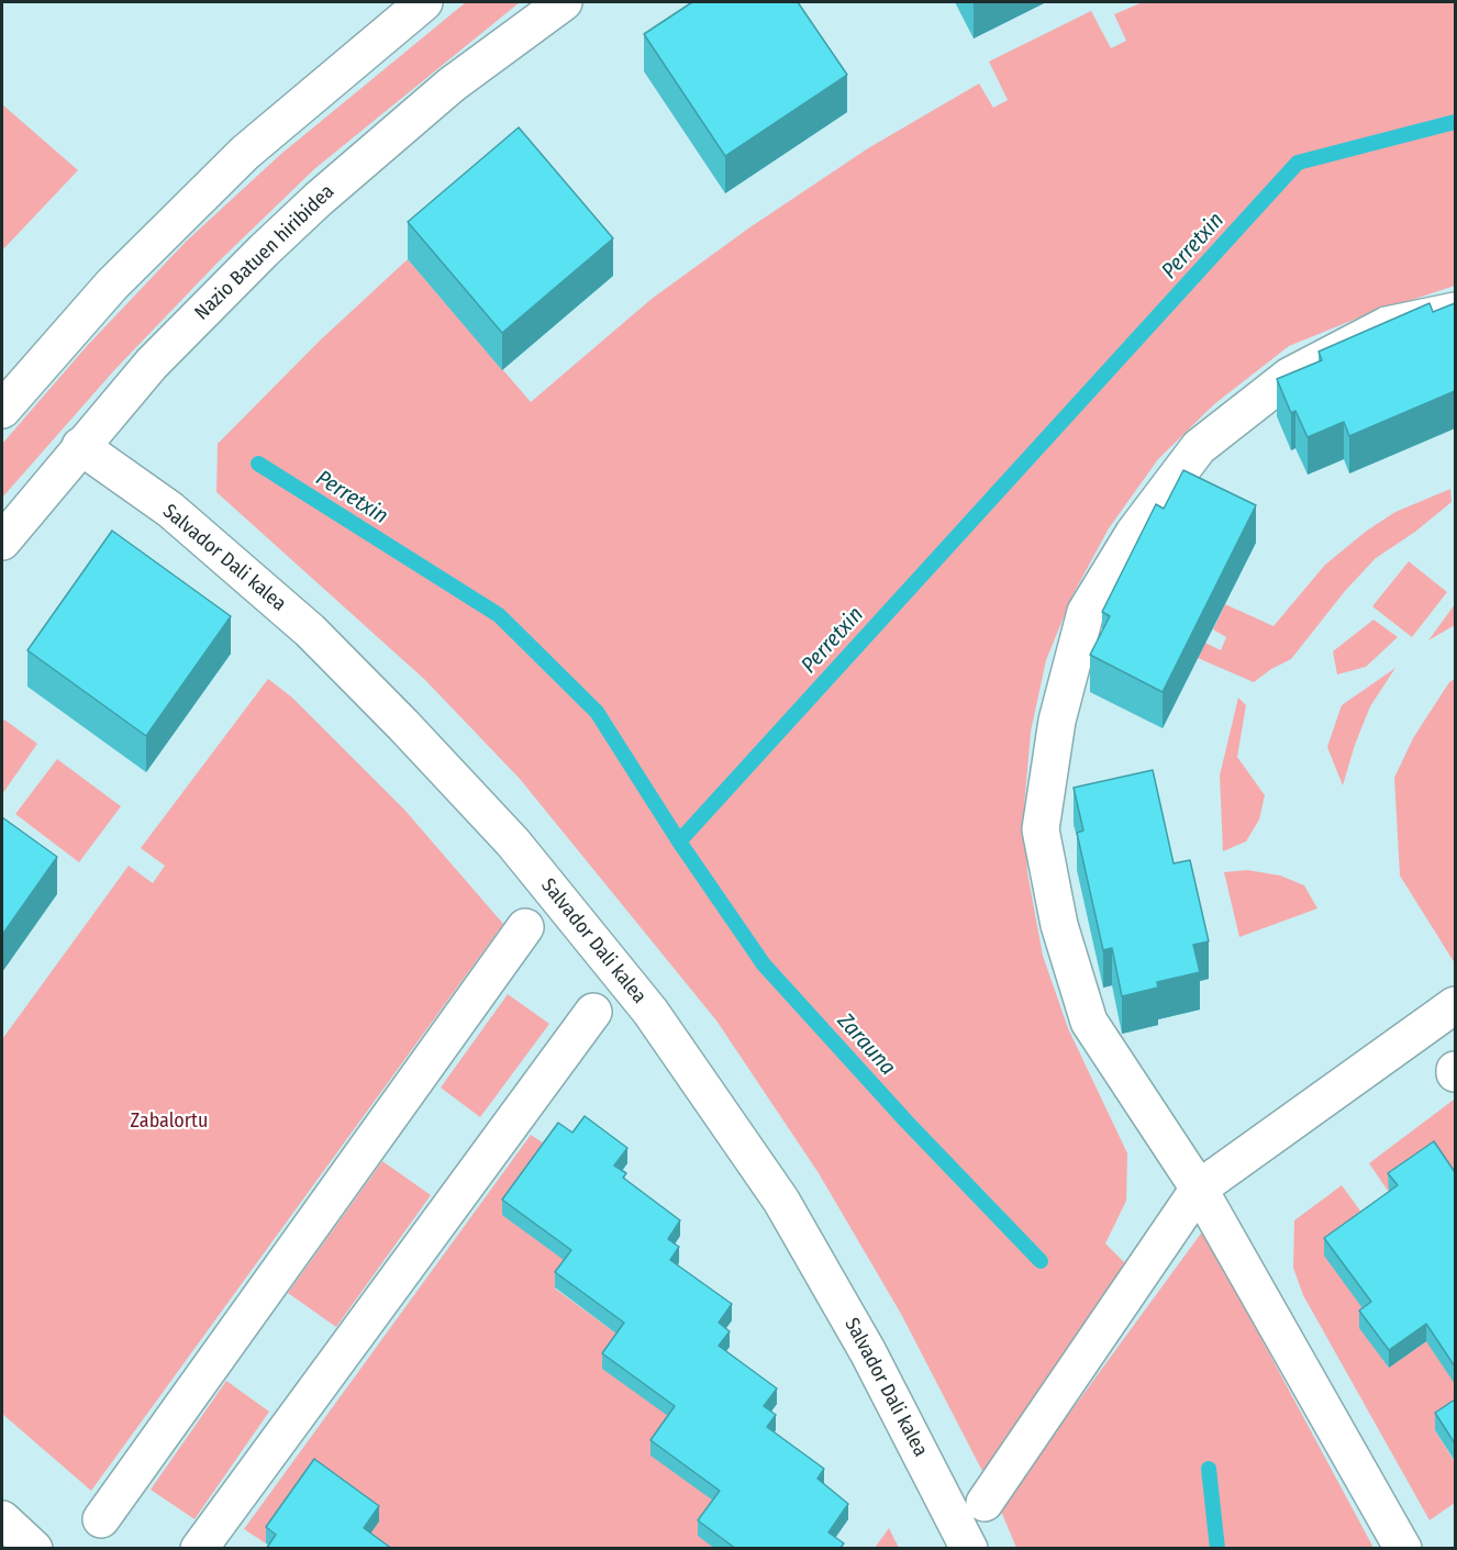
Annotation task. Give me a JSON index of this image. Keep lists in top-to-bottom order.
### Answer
{
  "streets": {
    "street": ["Nazio Batuen hiribidea", "Salvador Dali kalea"]
  },
  "crossings": [
    ["Nazio Batuen hiribidea", "Salvador Dali kalea"]
  ],
  "water": ["Perretxin", "Zarauna"],
  "parks": ["Zabalortu"]
}
